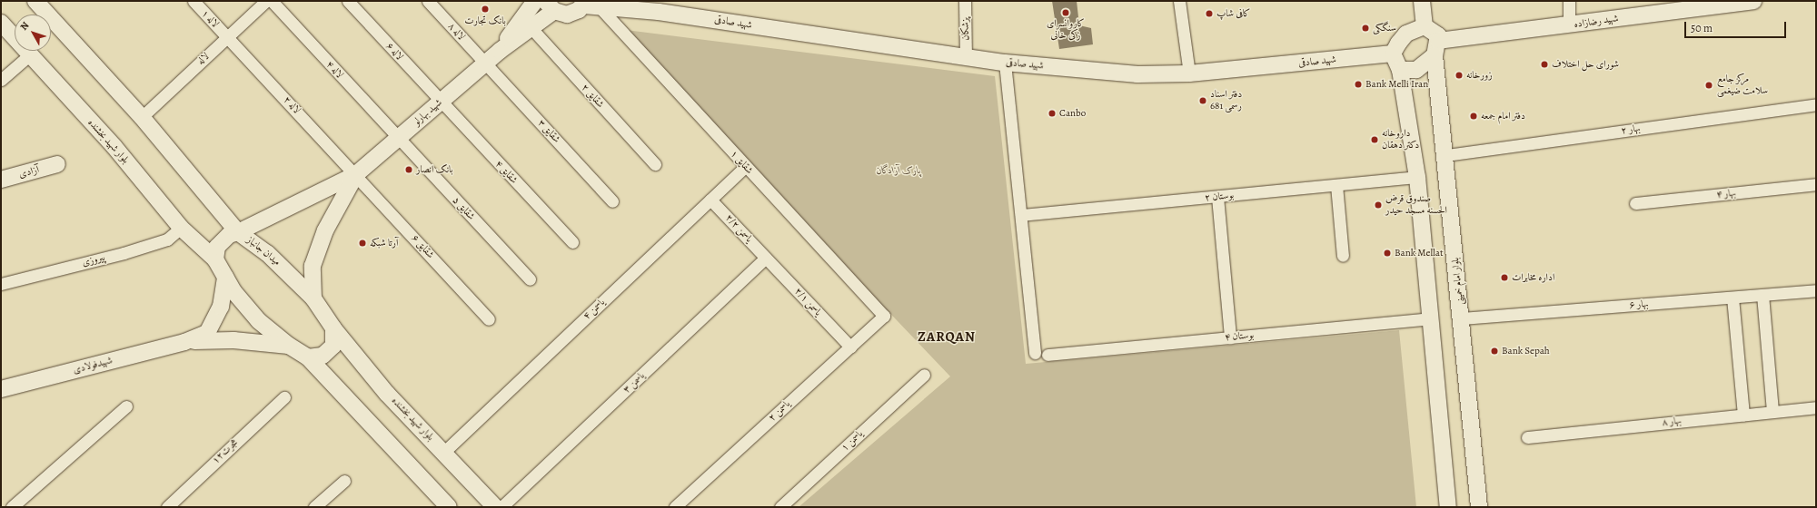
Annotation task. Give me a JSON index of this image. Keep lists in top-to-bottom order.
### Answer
{
  "streets": {
    "main road": [
      "شهید رضازاده",
      "شهید صادقی",
      "شهید بهارلو",
      "بلوار شهید بخشنده",
      "آزادی",
      "میدان جانباز",
      "بلوار امام خمینی",
      "شهیدفولادی"
    ],
    "street": [
      "لاله ۱",
      "پزشکان",
      "لاله ۸",
      "لاله ۶",
      "لاله",
      "لاله ۴",
      "شقایق ۲",
      "لاله ۲",
      "بهار ۲",
      "شقایق ۳",
      "شقایق ۱",
      "شقایق ۴",
      "بهار ۴",
      "بوستان ۲",
      "شقایق ۵",
      "یاسمن ۲/۲",
      "شقایق ۶",
      "پیروزی",
      "یاسمن ۲/۱",
      "بهار ۶",
      "یاسمن ۴",
      "بوستان ۴",
      "یاسمن ۳",
      "یاسمن ۲",
      "بهار ۸",
      "یاسمن ۱",
      "هجرت۱۲"
    ]
  },
  "crossings": [
    ["لاله ۱", "لاله"],
    ["لاله ۱", "لاله ۲"],
    ["شهید رضازاده", "شهید صادقی"],
    ["شهید رضازاده", "بلوار امام خمینی"],
    ["شهید صادقی", "پزشکان"],
    ["شهید صادقی", "بلوار امام خمینی"],
    ["لاله ۸", "شهید بهارلو"],
    ["لاله ۸", "شقایق ۳"],
    ["لاله ۶", "شهید بهارلو"],
    ["لاله ۶", "شقایق ۴"],
    ["لاله", "لاله ۲"],
    ["لاله ۴", "شهید بهارلو"],
    ["لاله ۴", "شقایق ۵"],
    ["لاله ۲", "شهید بهارلو"],
    ["لاله ۲", "شقایق ۶"],
    ["شهید بهارلو", "شقایق ۳"],
    ["شهید بهارلو", "شقایق ۴"],
    ["شهید بهارلو", "شقایق ۵"],
    ["شهید بهارلو", "شقایق ۶"],
    ["بهار ۲", "بلوار امام خمینی"],
    ["بلوار شهید بخشنده", "میدان جانباز"],
    ["بلوار شهید بخشنده", "پیروزی"],
    ["بلوار شهید بخشنده", "یاسمن ۴"],
    ["شقایق ۱", "یاسمن ۴"],
    ["شقایق ۱", "یاسمن ۲"],
    ["یاسمن ۲/۲", "یاسمن ۲/۱"],
    ["یاسمن ۲/۲", "یاسمن ۴"],
    ["یاسمن ۲/۲", "یاسمن ۳"],
    ["بلوار امام خمینی", "بهار ۶"],
    ["یاسمن ۲/۱", "یاسمن ۳"],
    ["یاسمن ۲/۱", "یاسمن ۲"]
  ],
  "districts": ["ZARQAN"],
  "parks": ["پارک آزادگان"],
  "places": [
    "بانک تجارت",
    "کاروانسرای زکی خانی",
    "کافی شاپ",
    "سنگکی",
    "شورای حل اختلاف",
    "زورخانه",
    "Bank Melli Iran",
    "مرکز جامع سلامت ضیغمی",
    "دفتر اسناد رسمی 681",
    "Canbo",
    "دفتر امام جمعه",
    "داروخانه دکتر دهقان",
    "بانک انصار",
    "صندوق قرض الحسنه مسجد حیدر",
    "آرتا شبکه",
    "Bank Mellat",
    "اداره مخابرات",
    "Bank Sepah"
  ],
  "scale_bar": "50 m",
  "north": "top left"
}
